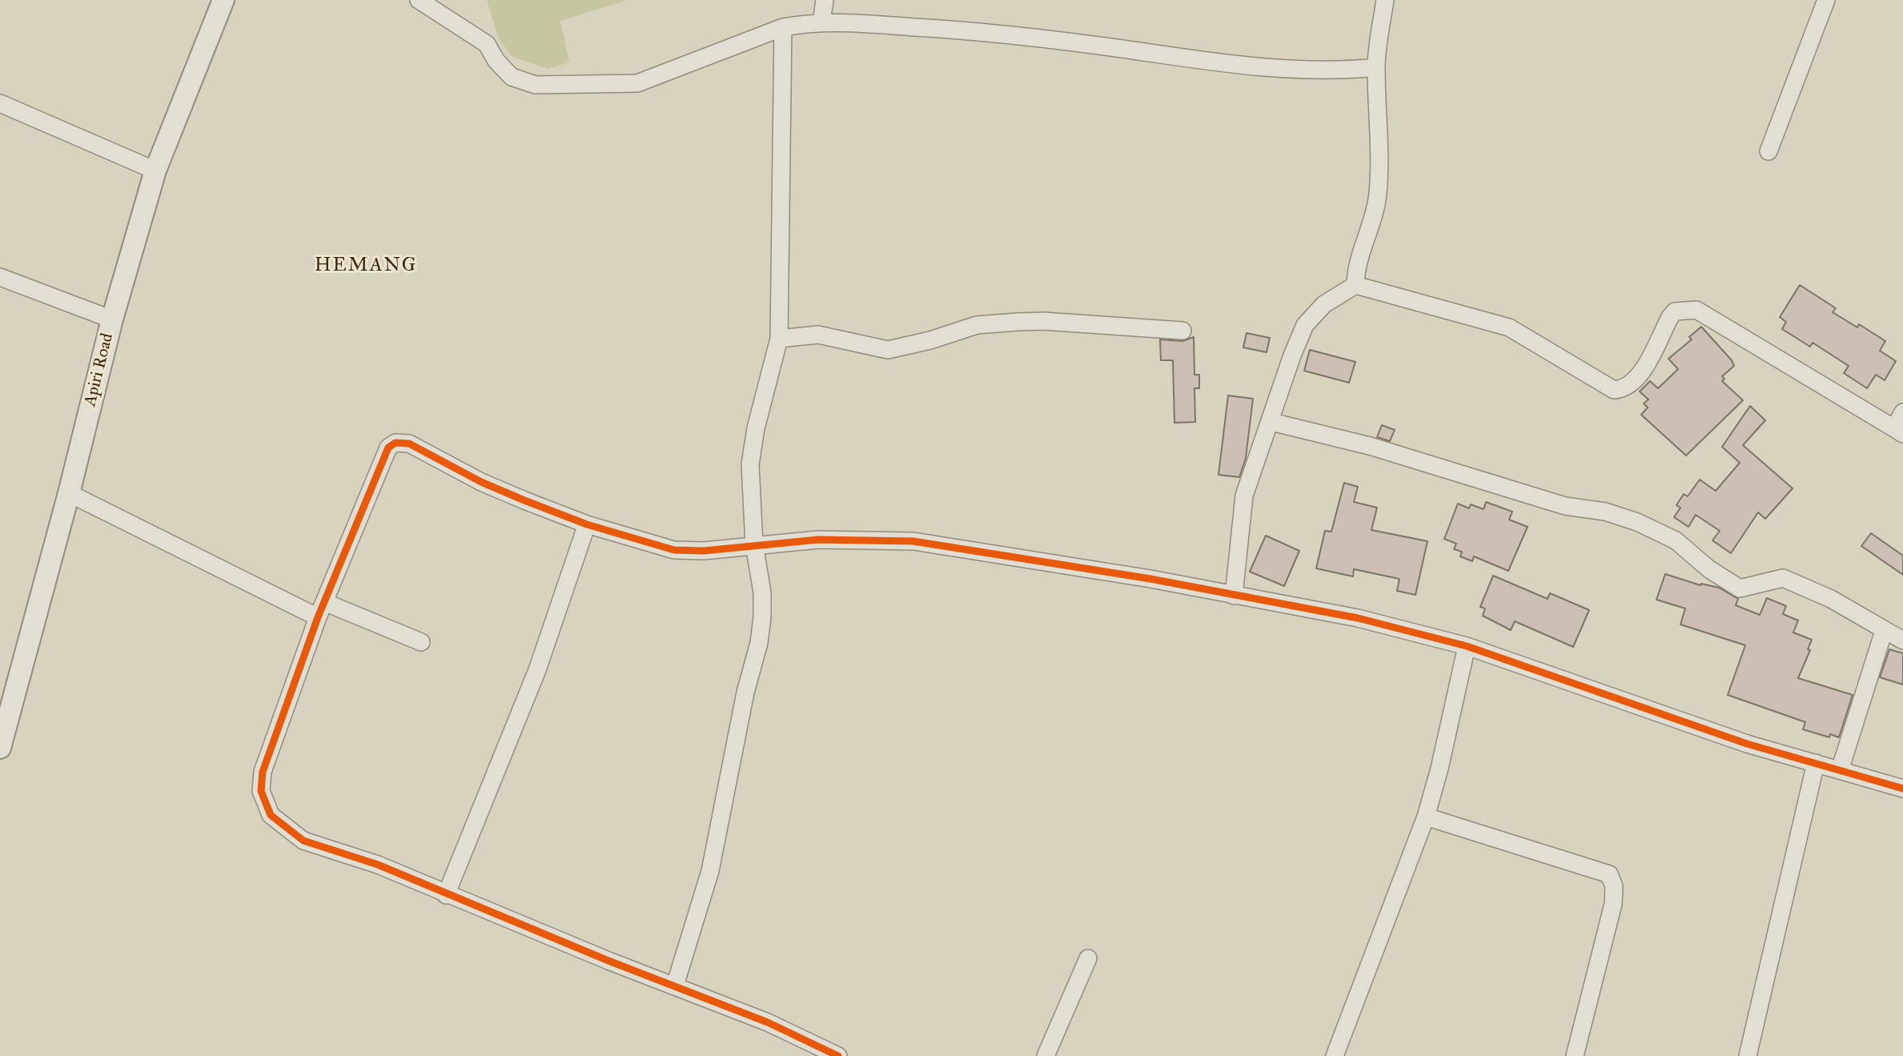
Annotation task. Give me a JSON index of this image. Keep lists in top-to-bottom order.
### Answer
{
  "streets": {
    "street": ["Apiri Road"]
  },
  "districts": ["HEMANG"]
}
